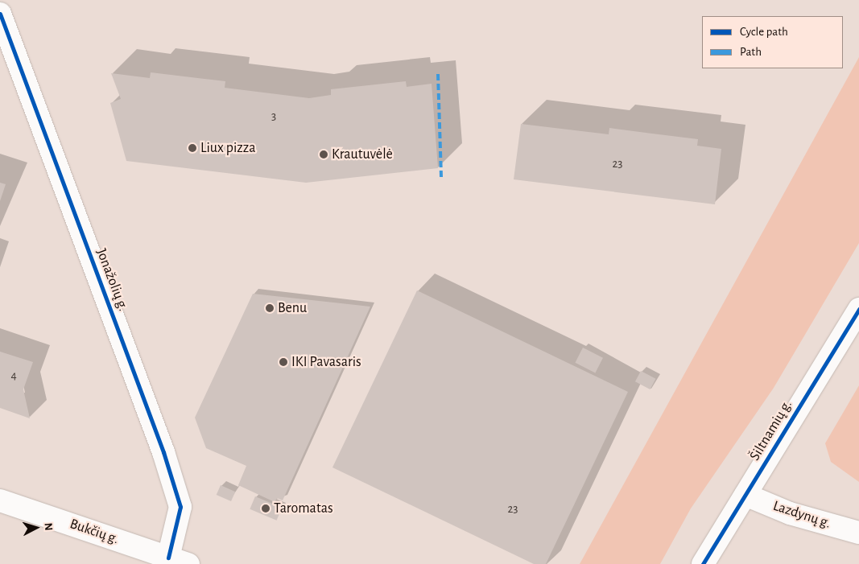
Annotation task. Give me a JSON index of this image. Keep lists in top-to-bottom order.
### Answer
{
  "streets": {
    "street": [
      "Jonažolių g.",
      "Šiltnamių g.",
      "Lazdynų g.",
      "Bukčių g."
    ]
  },
  "crossings": [
    ["Jonažolių g.", "Bukčių g."],
    ["Šiltnamių g.", "Lazdynų g."]
  ],
  "places": [
    "Liux pizza",
    "Krautuvėlė",
    "Benu",
    "IKI Pavasaris",
    "Taromatas"
  ],
  "house_numbers": [
    "3",
    "23",
    "4",
    "23"
  ],
  "legend": ["Cycle path", "Path"],
  "north": "right"
}
